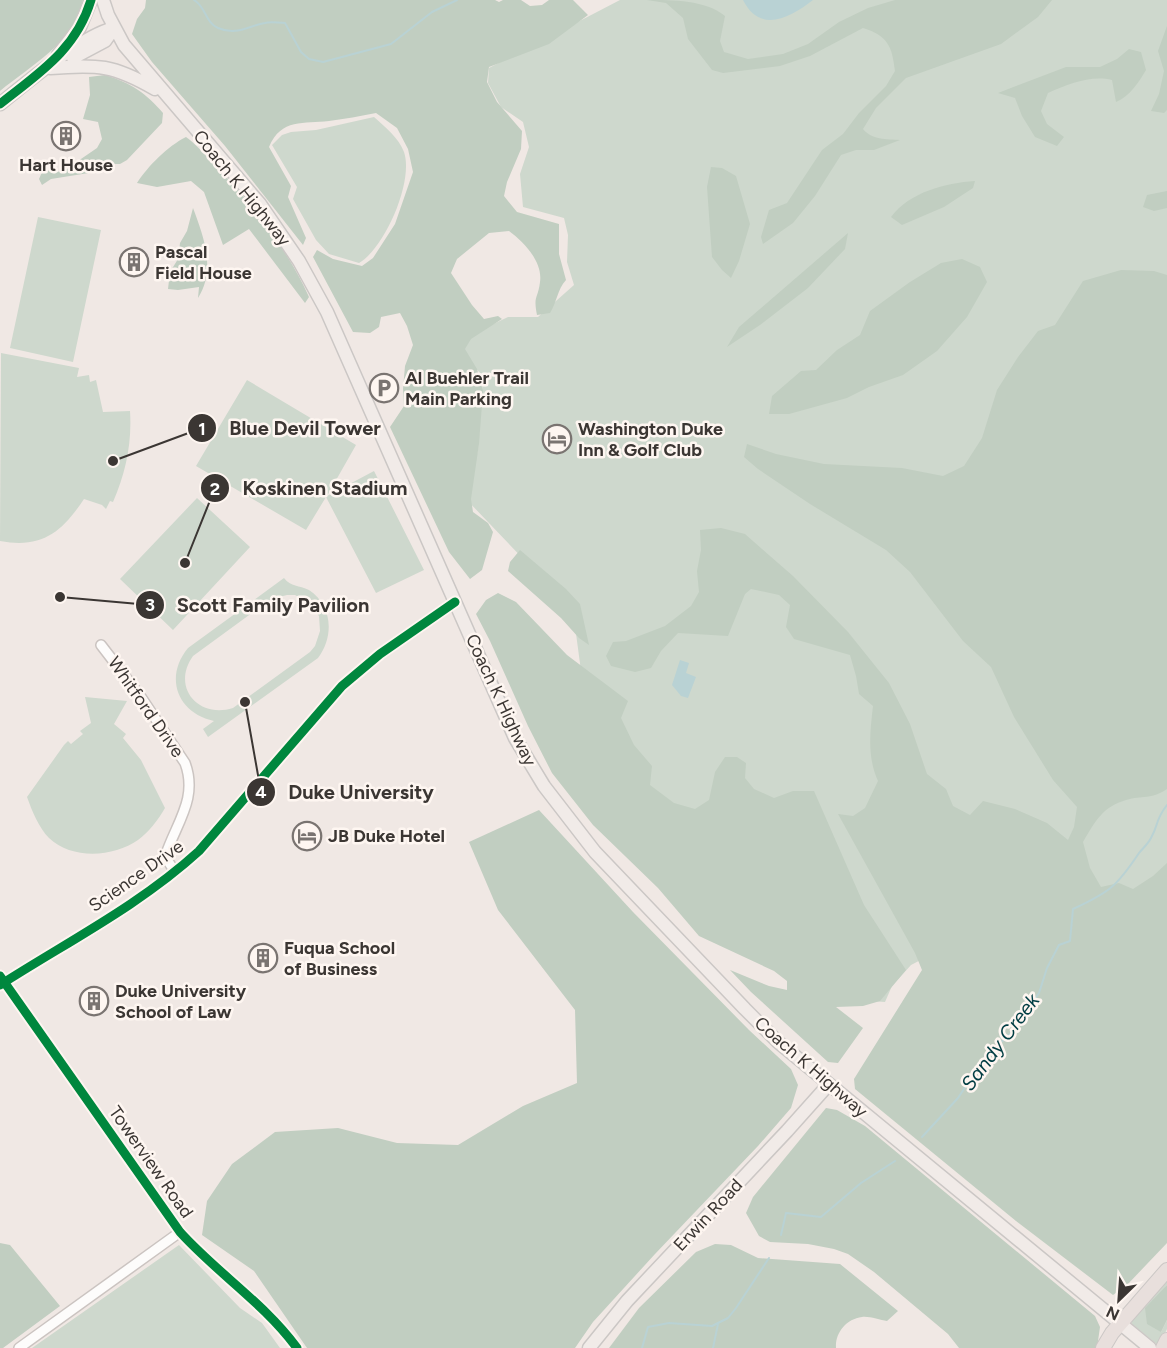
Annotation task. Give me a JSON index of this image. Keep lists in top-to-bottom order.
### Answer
{
  "streets": {
    "main road": ["Coach K Highway", "Erwin Road"],
    "street": ["Whitford Drive", "Science Drive", "Towerview Road"]
  },
  "crossings": [
    ["Coach K Highway", "Science Drive"],
    ["Coach K Highway", "Erwin Road"],
    ["Whitford Drive", "Science Drive"],
    ["Science Drive", "Towerview Road"]
  ],
  "water": ["Sandy Creek"],
  "places": {
    "building": [
      "Hart House",
      "Pascal Field House",
      "Fuqua School of Business",
      "Duke University School of Law"
    ],
    "parking": ["Al Buehler Trail Main Parking"],
    "hotel": ["Washington Duke Inn & Golf Club", "JB Duke Hotel"],
    "other": [
      "Blue Devil Tower",
      "Koskinen Stadium",
      "Scott Family Pavilion",
      "Duke University"
    ]
  },
  "north": "bottom left"
}
